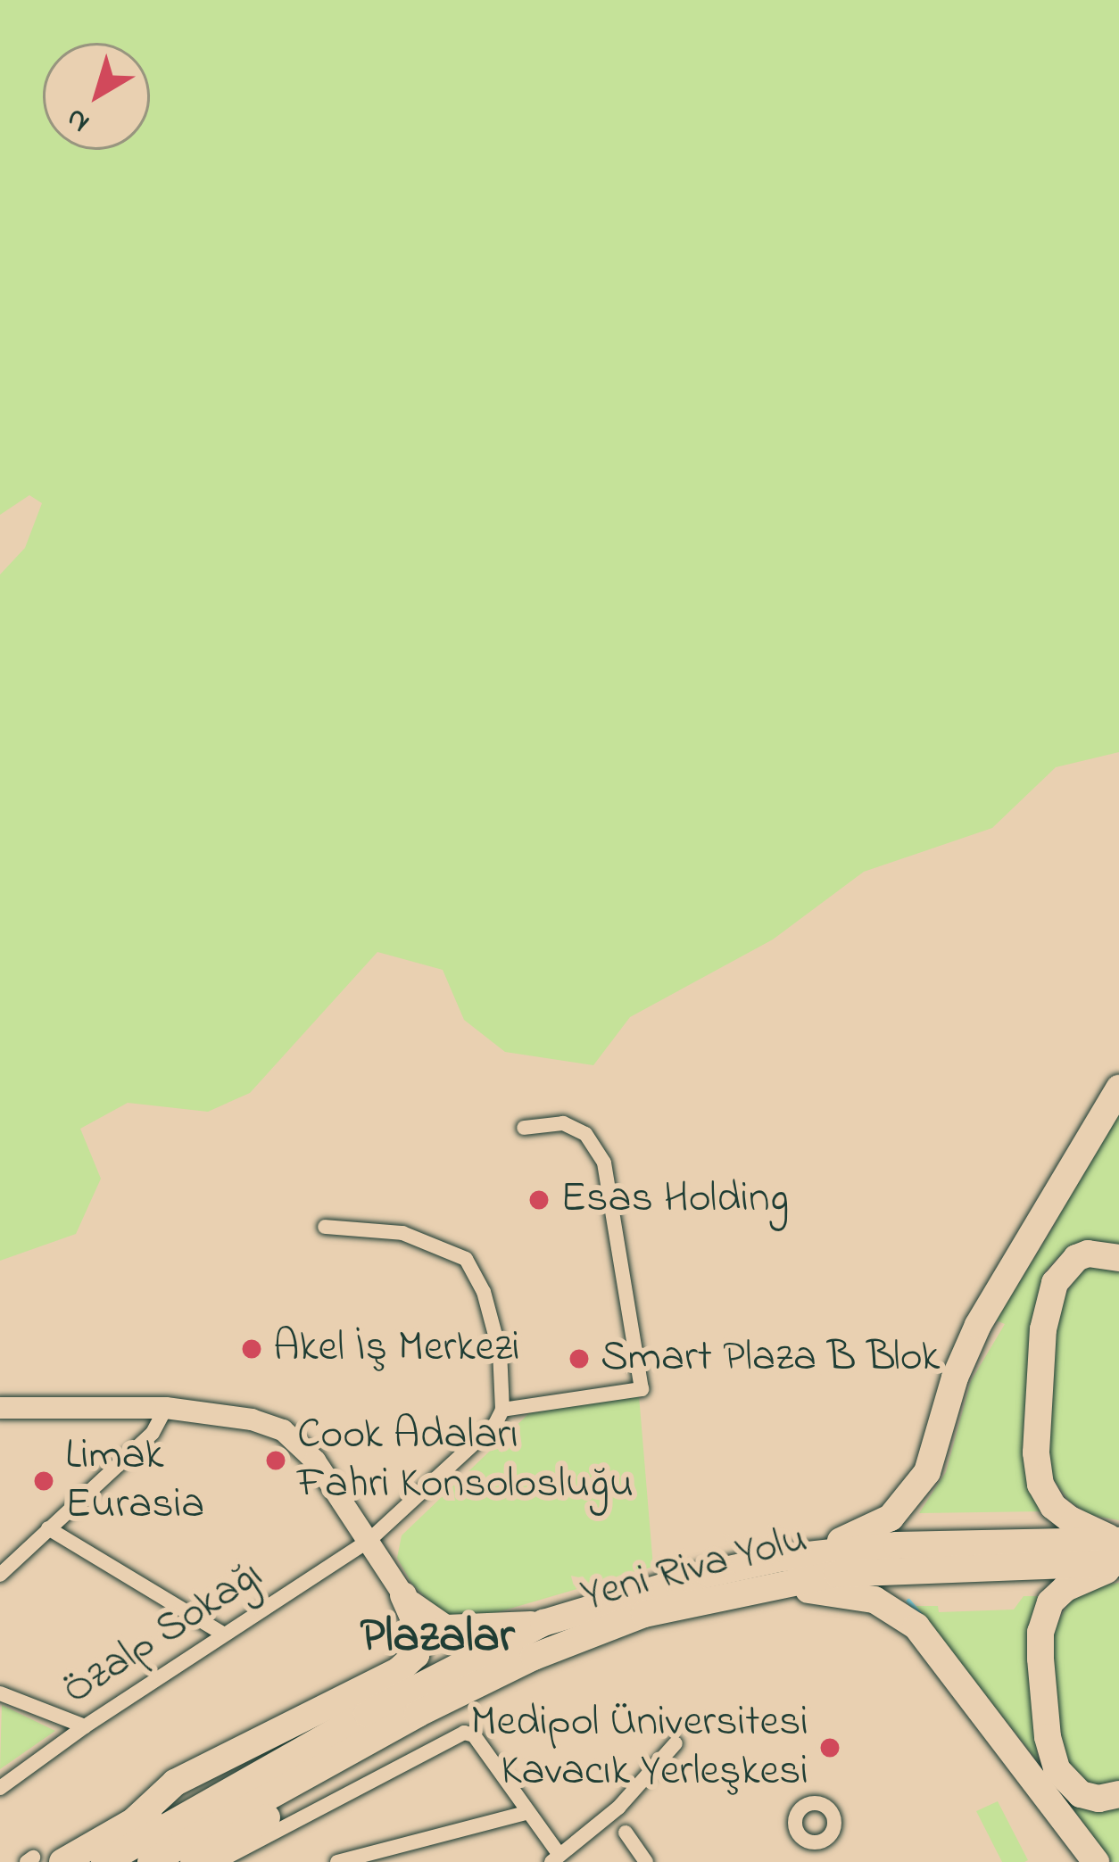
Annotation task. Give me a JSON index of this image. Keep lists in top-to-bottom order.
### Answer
{
  "streets": {
    "highway": ["Yeni Riva Yolu"],
    "street": ["Özalp Sokağı"]
  },
  "districts": ["Plazalar"],
  "places": [
    "Esas Holding",
    "Akel İş Merkezi",
    "Smart Plaza B Blok",
    "Cook Adaları Fahri Konsolosluğu",
    "Limak Eurasia",
    "Medipol Üniversitesi Kavacık Yerleşkesi"
  ],
  "north": "bottom left"
}
